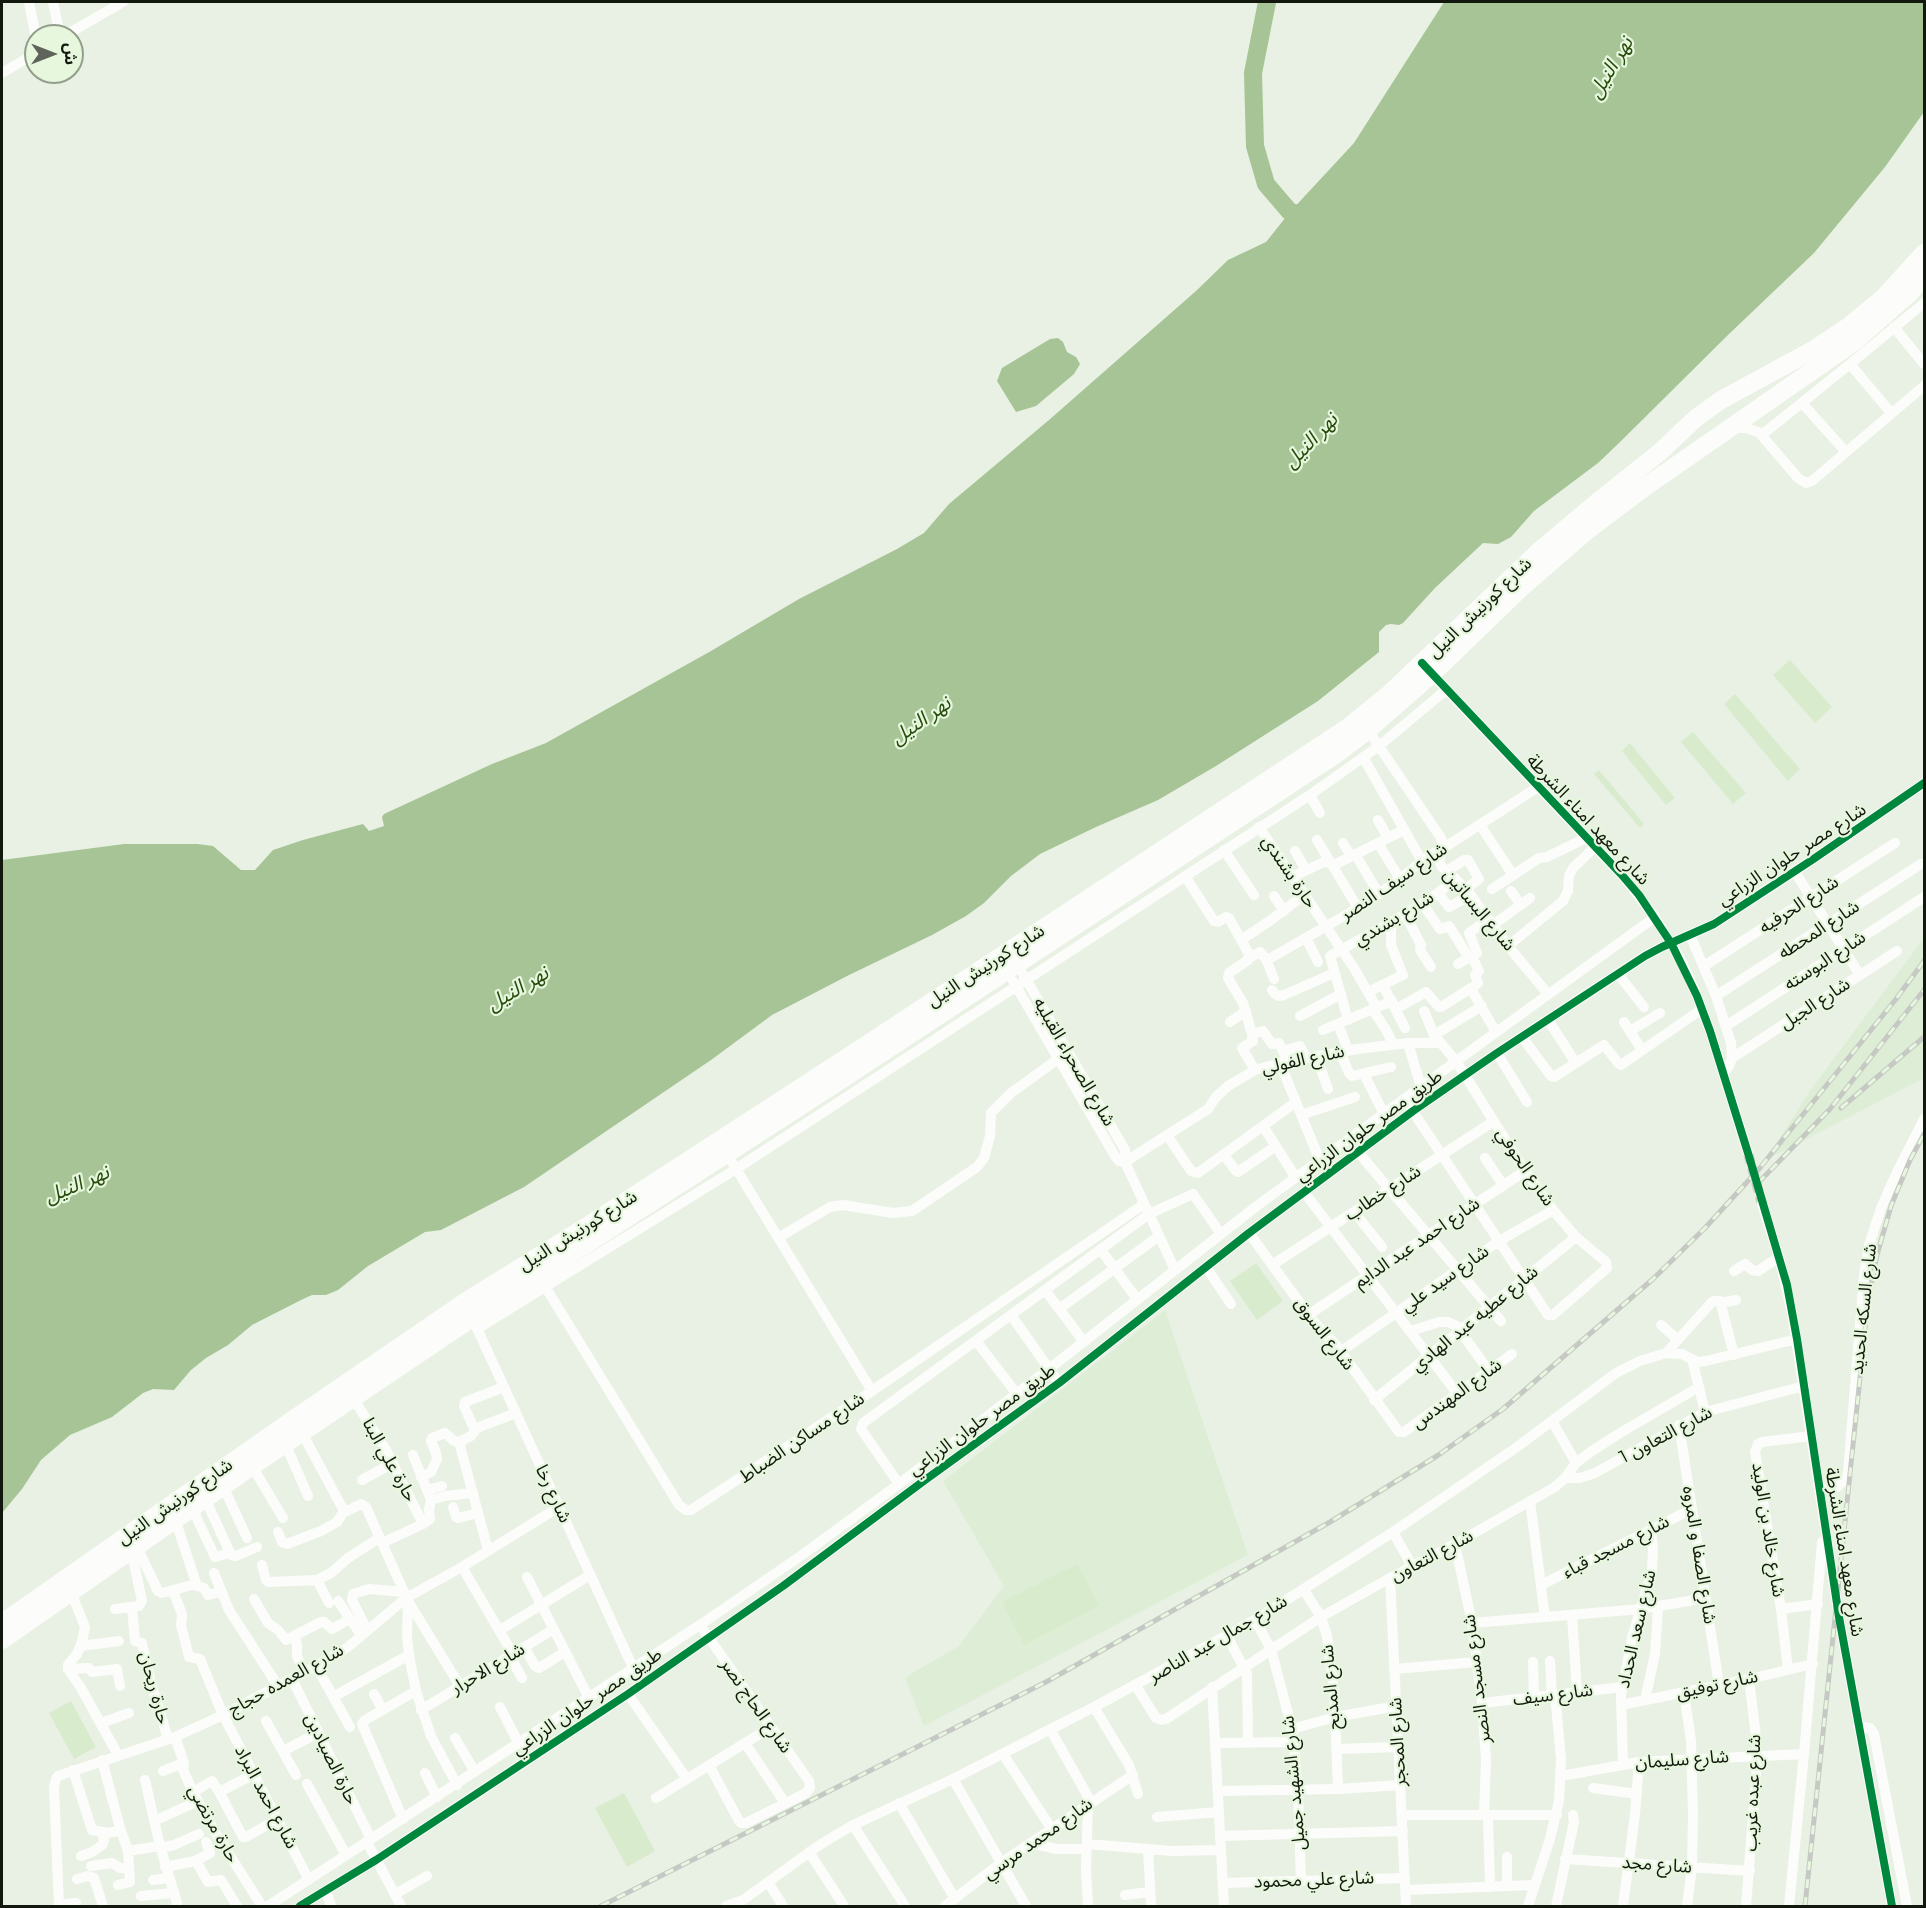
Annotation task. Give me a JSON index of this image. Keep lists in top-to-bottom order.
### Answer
{
  "streets": {
    "highway": ["شارع كورنيش النيل"],
    "street": [
      "شارع معهد امناء الشرطة",
      "شارع مصر حلوان الزراعي",
      "حارة بشندي",
      "شارع سيف النصر",
      "شارع الحرفيه",
      "شارع البساتين",
      "شارع بشندي",
      "شارع المحطه",
      "شارع البوسته",
      "شارع الجبل",
      "شارع الفولي",
      "شارع الصحراء القبليه",
      "طريق مصر حلوان الزراعي",
      "شارع الحوفي",
      "شارع خطاب",
      "شارع احمد عبد الدايم",
      "شارع سيد علي",
      "شارع السكه الحديد",
      "شارع عطيه عبد الهادي",
      "شارع السوق",
      "شارع المهندس",
      "شارع التعاون 1",
      "شارع مساكن الضباط",
      "حارة علي البنا",
      "شارع رخا",
      "شارع خالد بن الوليد",
      "شارع مسجد قباء",
      "شارع الصفا و المروه",
      "شارع التعاون",
      "شارع سعد الحداد",
      "شارع جمال عبد الناصر",
      "شارع الاحرار",
      "شارع مسجد النصر",
      "شارع العمده حجاج",
      "شارع توفيق",
      "شارع المذبح",
      "حارة ريحان",
      "شارع سيف",
      "شارع الحاج نصر",
      "شارع المحجر",
      "حارة الصيادين",
      "شارع سليمان",
      "شارع الشهيد جميل",
      "شارع عبده غريب",
      "شارع احمد البراد",
      "حارة مرتضي",
      "شارع محمد مرسي",
      "شارع مجد",
      "شارع علي محمود"
    ]
  },
  "crossings": [
    ["شارع كورنيش النيل", "شارع معهد امناء الشرطة"],
    ["شارع كورنيش النيل", "شارع البساتين"],
    ["شارع كورنيش النيل", "شارع الصحراء القبليه"],
    ["شارع كورنيش النيل", "شارع مساكن الضباط"],
    ["شارع كورنيش النيل", "حارة علي البنا"],
    ["شارع كورنيش النيل", "شارع رخا"],
    ["شارع كورنيش النيل", "حارة ريحان"],
    ["شارع معهد امناء الشرطة", "شارع مصر حلوان الزراعي"],
    ["شارع معهد امناء الشرطة", "شارع سيف النصر"],
    ["شارع معهد امناء الشرطة", "طريق مصر حلوان الزراعي"],
    ["شارع معهد امناء الشرطة", "شارع السكه الحديد"],
    ["شارع معهد امناء الشرطة", "شارع التعاون 1"],
    ["شارع معهد امناء الشرطة", "شارع خالد بن الوليد"],
    ["شارع مصر حلوان الزراعي", "طريق مصر حلوان الزراعي"],
    ["حارة بشندي", "شارع سيف النصر"],
    ["حارة بشندي", "شارع بشندي"],
    ["حارة بشندي", "شارع الفولي"],
    ["شارع سيف النصر", "شارع البساتين"],
    ["شارع البساتين", "شارع بشندي"],
    ["شارع البساتين", "طريق مصر حلوان الزراعي"],
    ["شارع الفولي", "شارع الصحراء القبليه"],
    ["شارع الفولي", "شارع الحوفي"],
    ["شارع الصحراء القبليه", "طريق مصر حلوان الزراعي"],
    ["شارع الصحراء القبليه", "شارع مساكن الضباط"],
    ["طريق مصر حلوان الزراعي", "شارع الحوفي"],
    ["طريق مصر حلوان الزراعي", "شارع السوق"],
    ["طريق مصر حلوان الزراعي", "شارع رخا"],
    ["طريق مصر حلوان الزراعي", "شارع الحاج نصر"],
    ["طريق مصر حلوان الزراعي", "حارة الصيادين"],
    ["طريق مصر حلوان الزراعي", "شارع احمد البراد"],
    ["شارع الحوفي", "شارع خطاب"],
    ["شارع الحوفي", "شارع احمد عبد الدايم"],
    ["شارع الحوفي", "شارع سيد علي"],
    ["شارع الحوفي", "شارع عطيه عبد الهادي"],
    ["شارع خطاب", "شارع السوق"],
    ["شارع احمد عبد الدايم", "شارع السوق"],
    ["شارع سيد علي", "شارع السوق"],
    ["شارع عطيه عبد الهادي", "شارع السوق"],
    ["شارع السوق", "شارع المهندس"],
    ["شارع التعاون 1", "شارع الصفا و المروه"],
    ["شارع التعاون 1", "شارع التعاون"],
    ["شارع رخا", "شارع العمده حجاج"],
    ["شارع خالد بن الوليد", "شارع توفيق"],
    ["شارع مسجد قباء", "شارع الصفا و المروه"],
    ["شارع مسجد قباء", "شارع سعد الحداد"],
    ["شارع الصفا و المروه", "شارع توفيق"],
    ["شارع التعاون", "شارع جمال عبد الناصر"],
    ["شارع التعاون", "شارع مسجد النصر"],
    ["شارع التعاون", "شارع المذبح"],
    ["شارع التعاون", "شارع المحجر"],
    ["شارع التعاون", "شارع الشهيد جميل"],
    ["شارع سعد الحداد", "شارع توفيق"],
    ["شارع سعد الحداد", "شارع سيف"],
    ["شارع سعد الحداد", "شارع سليمان"],
    ["شارع جمال عبد الناصر", "شارع المذبح"],
    ["شارع جمال عبد الناصر", "شارع الشهيد جميل"],
    ["شارع مسجد النصر", "شارع سيف"],
    ["شارع العمده حجاج", "حارة ريحان"],
    ["شارع العمده حجاج", "حارة الصيادين"],
    ["شارع العمده حجاج", "شارع احمد البراد"],
    ["شارع العمده حجاج", "حارة مرتضي"],
    ["شارع توفيق", "شارع عبده غريب"],
    ["حارة ريحان", "حارة مرتضي"],
    ["شارع المحجر", "شارع علي محمود"],
    ["شارع سليمان", "شارع عبده غريب"],
    ["شارع الشهيد جميل", "شارع علي محمود"],
    ["شارع عبده غريب", "شارع مجد"]
  ],
  "water": ["نهر النيل"],
  "north": "right"
}
